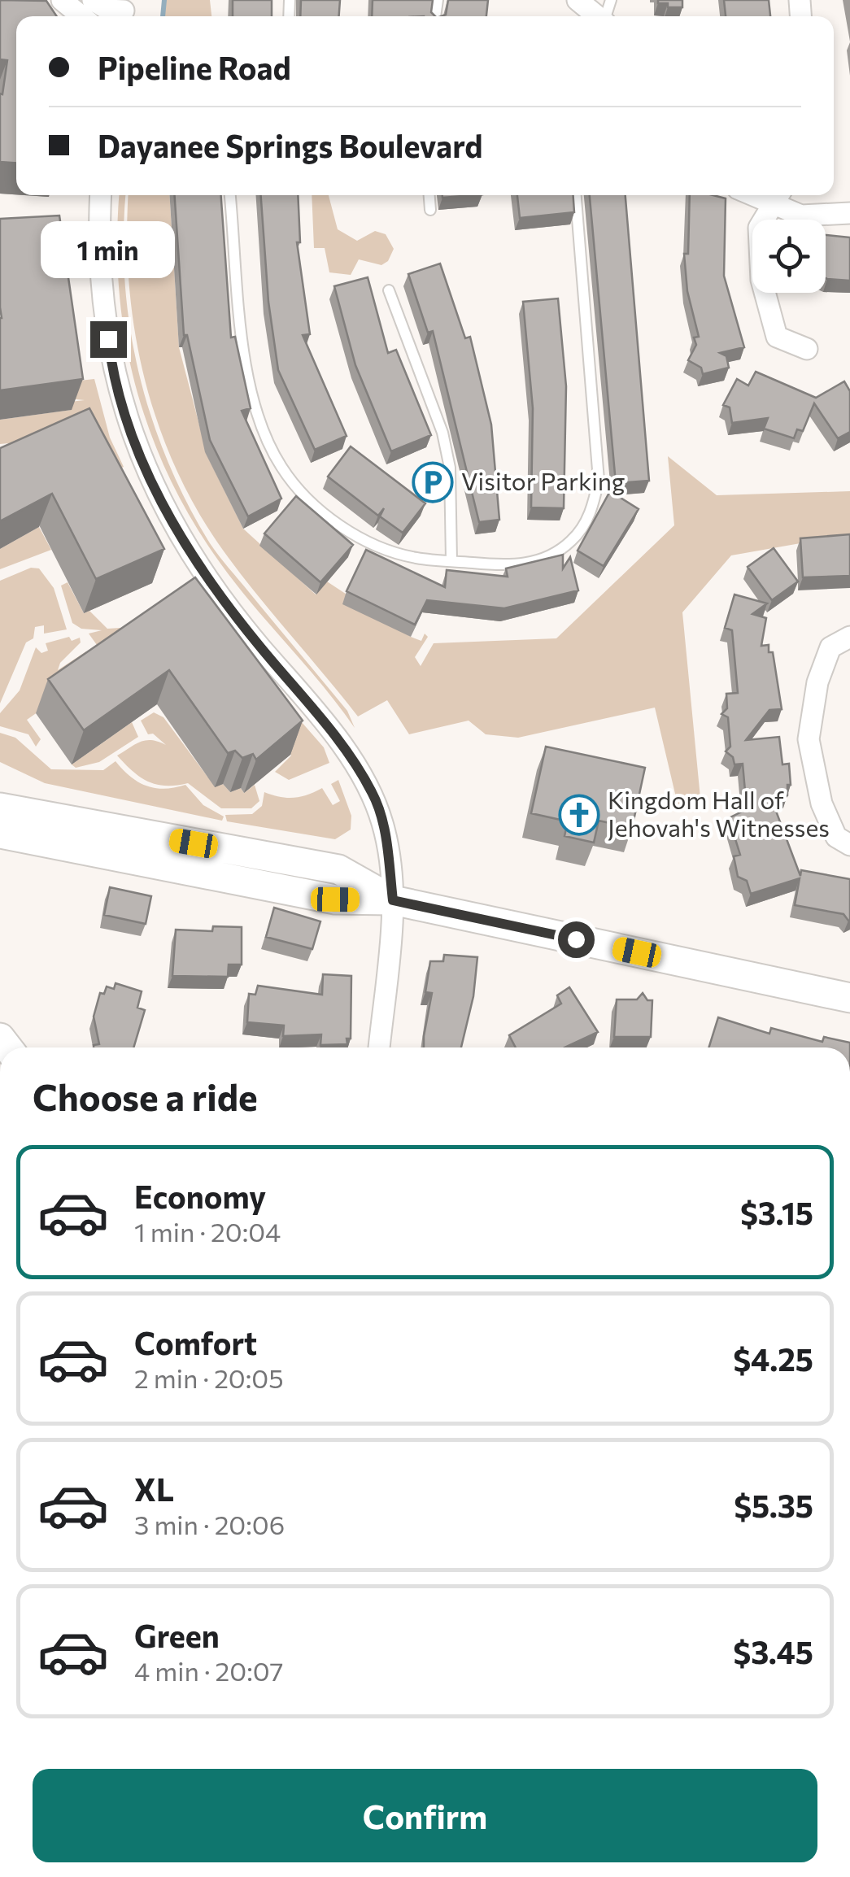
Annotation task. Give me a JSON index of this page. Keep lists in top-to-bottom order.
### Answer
{
  "places": {
    "parking": ["Visitor Parking"],
    "church": ["Kingdom Hall of Jehovah's Witnesses"]
  },
  "page": {
    "banner": ["Pipeline Road", "Dayanee Springs Boulevard"],
    "bubble": "1 min",
    "heading": "Choose a ride",
    "list": [
      {
        "name": "Economy",
        "note": "1 min · 20:04",
        "value": "$3.15"
      },
      {
        "name": "Comfort",
        "note": "2 min · 20:05",
        "value": "$4.25"
      },
      {
        "name": "XL",
        "note": "3 min · 20:06",
        "value": "$5.35"
      },
      {
        "name": "Green",
        "note": "4 min · 20:07",
        "value": "$3.45"
      }
    ],
    "buttons": "Confirm"
  }
}
